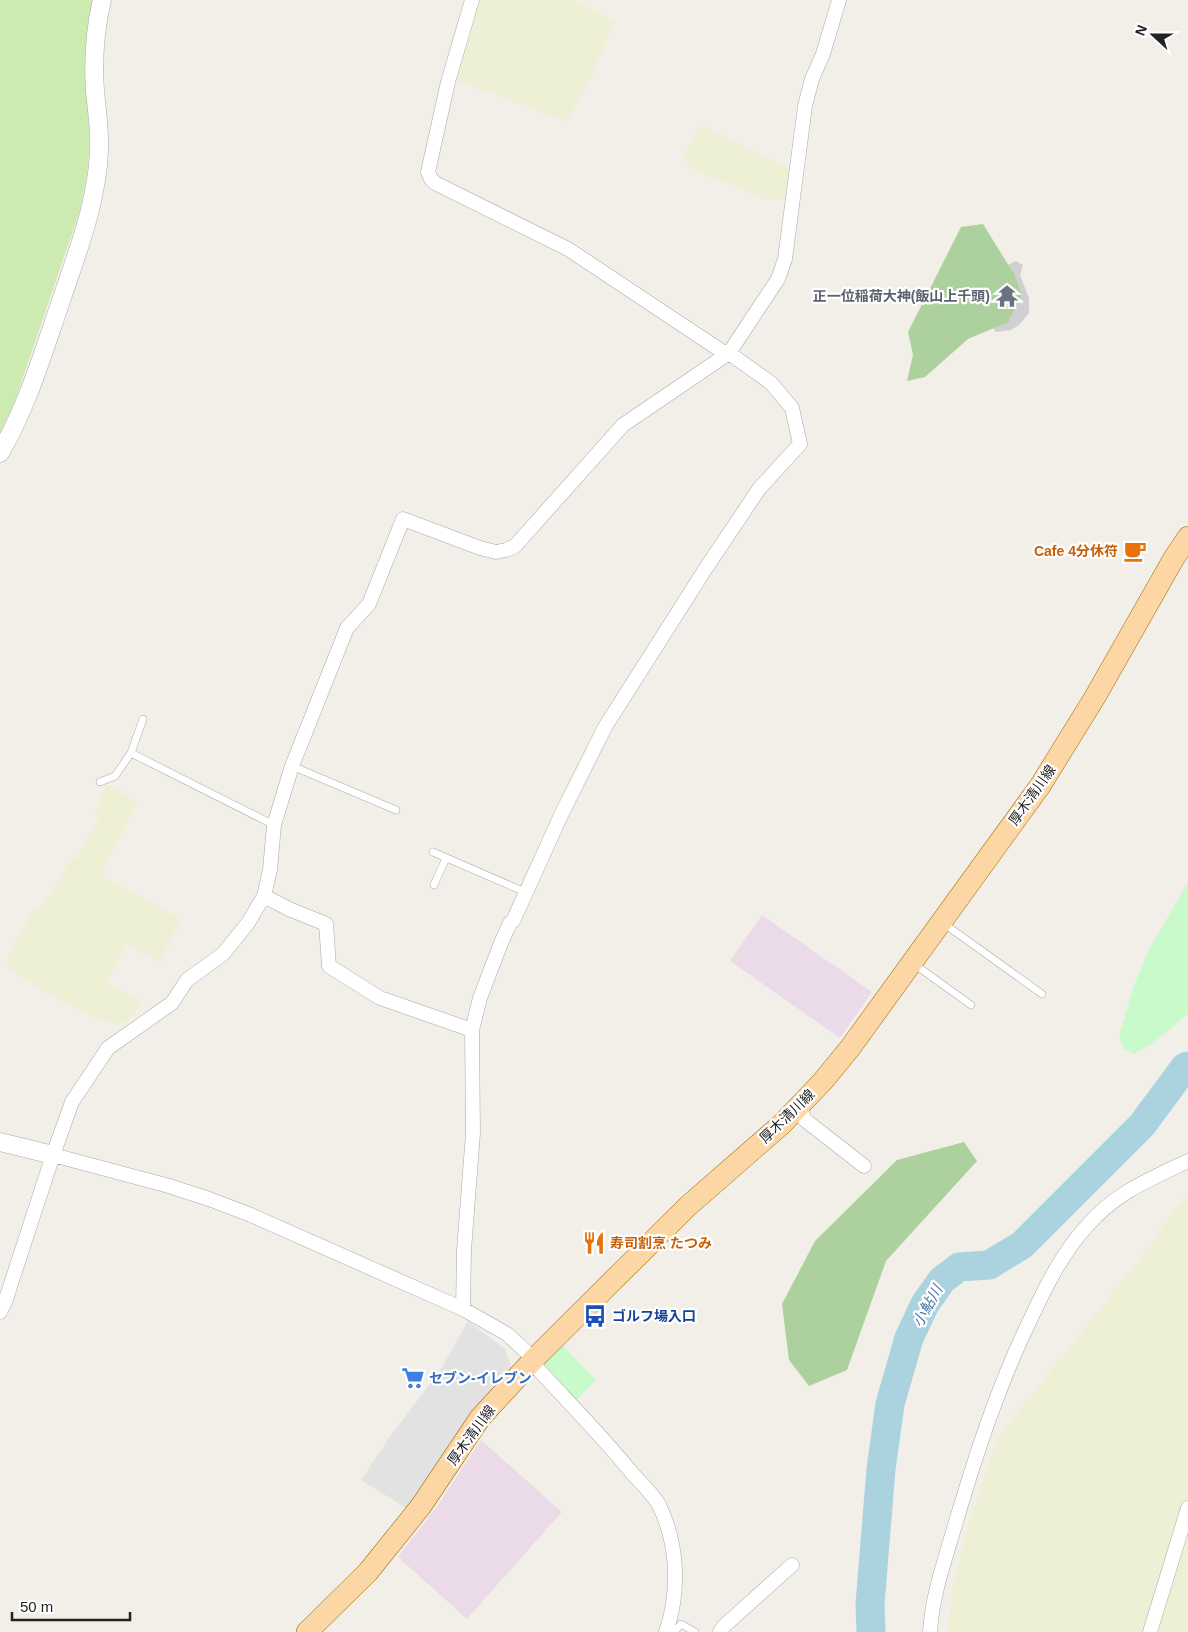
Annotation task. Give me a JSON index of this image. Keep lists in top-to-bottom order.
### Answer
{
  "streets": {
    "main road": ["厚木清川線"]
  },
  "water": ["小鮎川"],
  "places": {
    "temple": ["正一位稲荷大神(飯山上千頭)"],
    "cafe": ["Cafe 4分休符"],
    "restaurant": ["寿司割烹 たつみ"],
    "bus stop": ["ゴルフ場入口"],
    "supermarket": ["セブン-イレブン"]
  },
  "scale_bar": "50 m",
  "north": "left"
}
